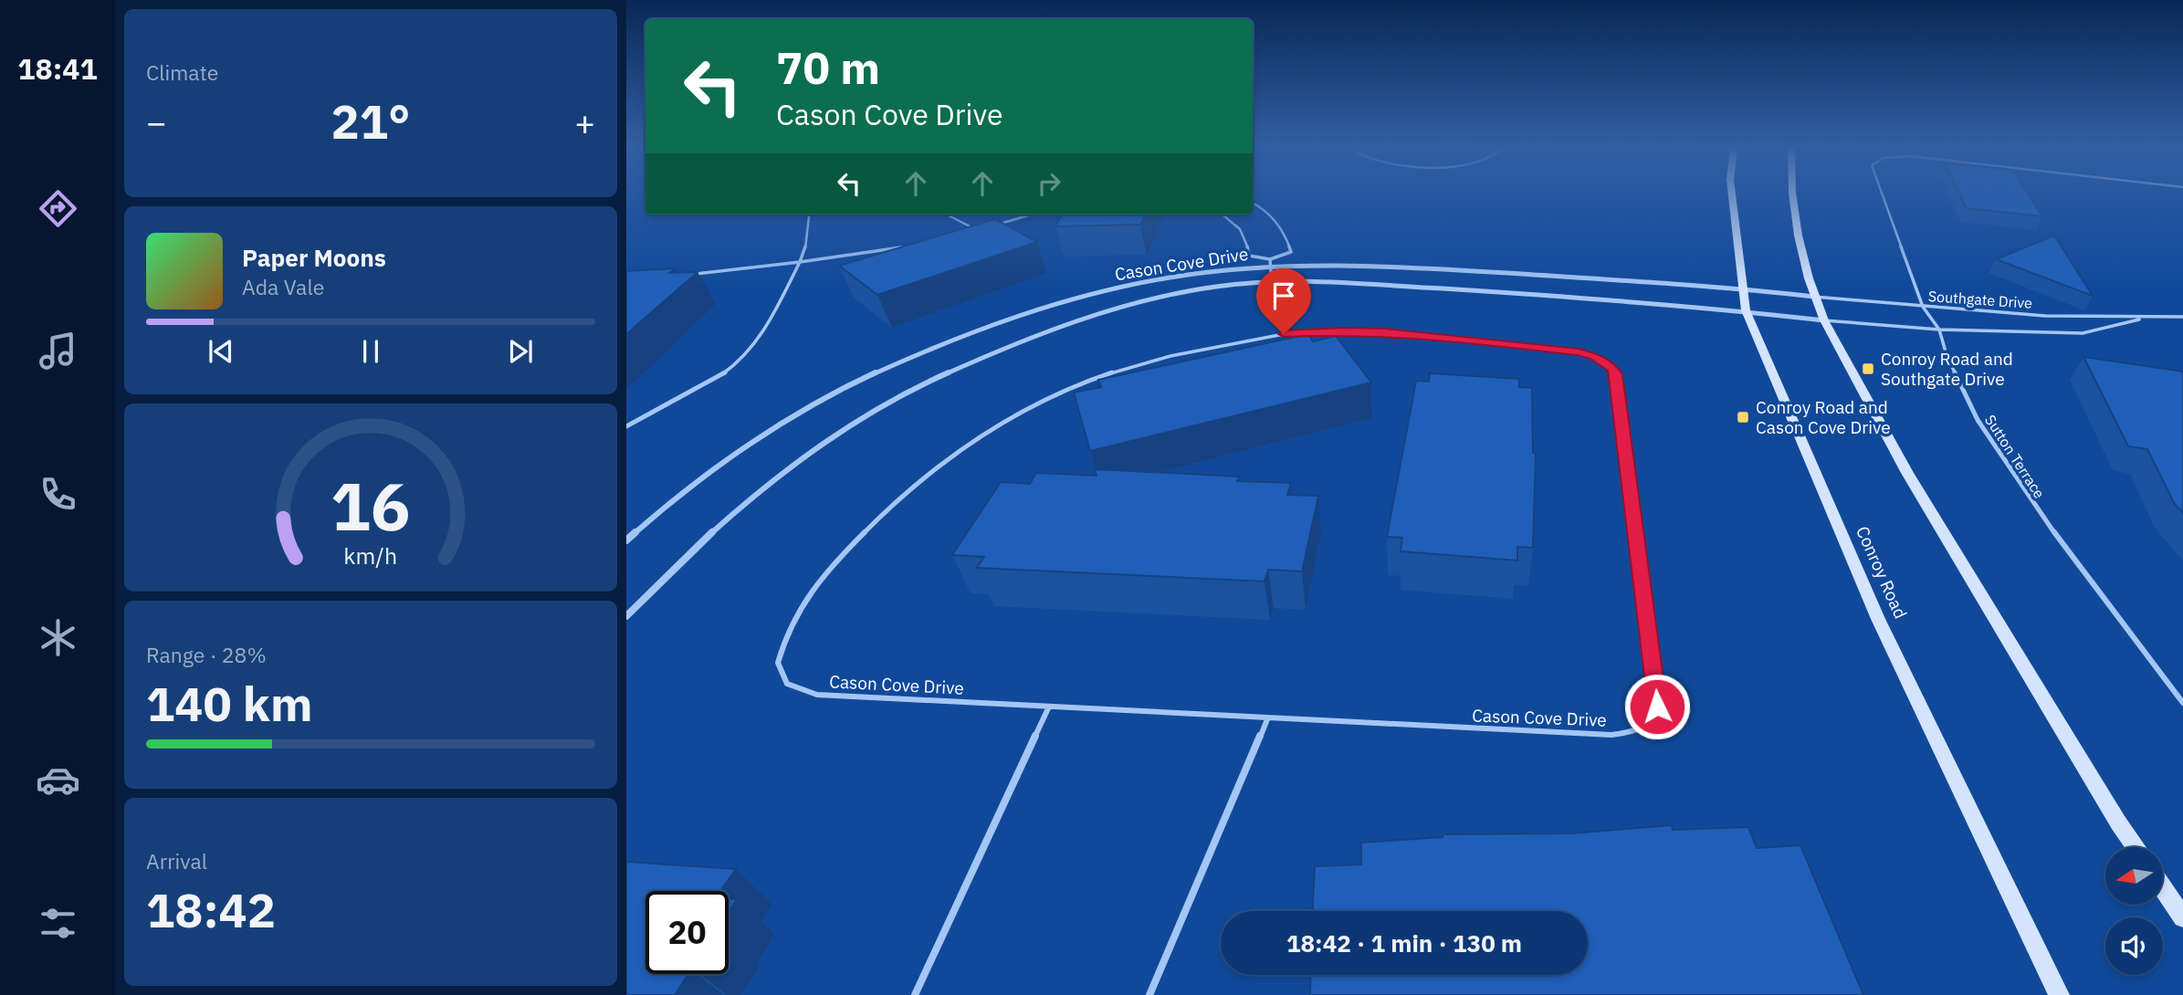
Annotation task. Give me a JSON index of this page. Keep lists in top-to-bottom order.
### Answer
{
  "streets": {
    "main road": ["Conroy Road"],
    "street": ["Cason Cove Drive"],
    "lane": ["Southgate Drive", "Sutton Terrace"]
  },
  "crossings": [
    ["Cason Cove Drive", "Southgate Drive"],
    ["Cason Cove Drive", "Conroy Road"],
    ["Southgate Drive", "Sutton Terrace"]
  ],
  "places": {
    "transit": ["Conroy Road and Southgate Drive", "Conroy Road and Cason Cove Drive"]
  },
  "north": "left",
  "page": {
    "tabs": "18:41",
    "tile": [
      "Climate",
      ["Range · 28%", "140 km"],
      ["Arrival", "18:42"]
    ],
    "turn": ["70 m", "Cason Cove Drive"],
    "heat": ["−", "21°", "+"],
    "song": ["Paper Moons", "Ada Vale"],
    "limit": "20",
    "trip": "18:42 · 1 min · 130 m",
    "gauge": ["16", "km/h"]
  }
}
